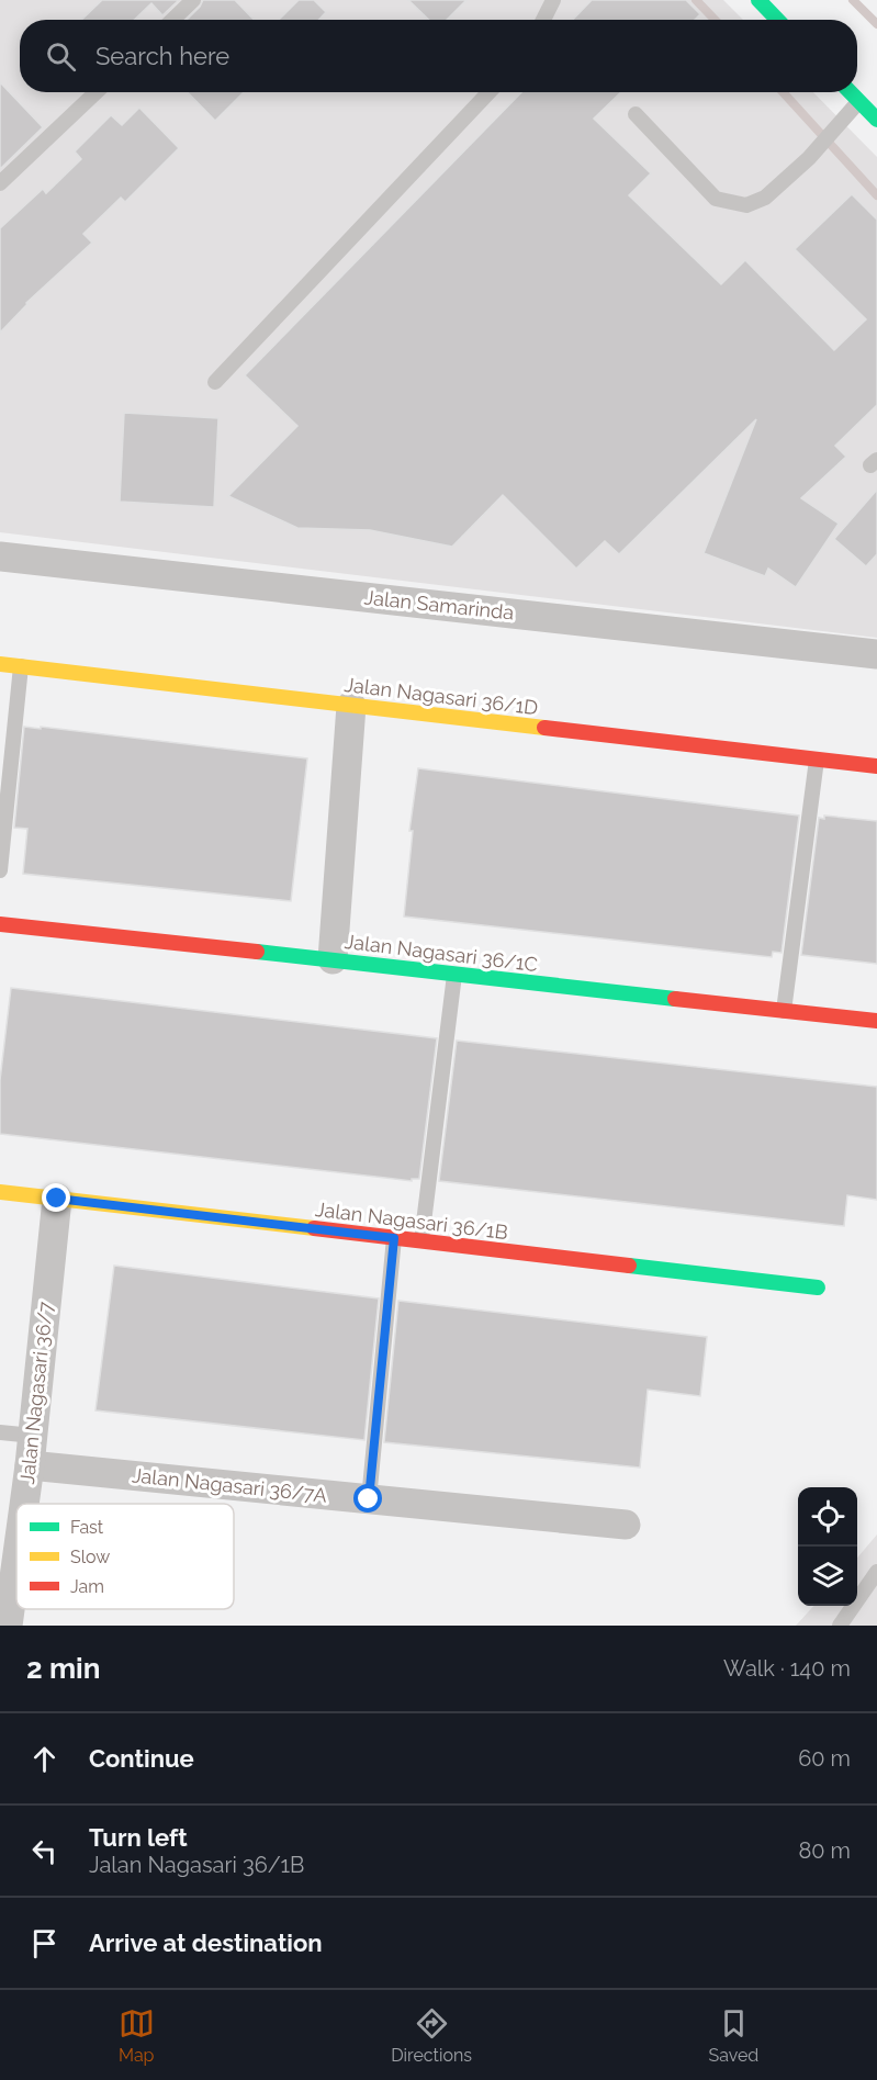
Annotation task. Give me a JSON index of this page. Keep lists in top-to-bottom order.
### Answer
{
  "streets": {
    "street": [
      "Jalan Samarinda",
      "Jalan Nagasari 36/1D",
      "Jalan Nagasari 36/1C",
      "Jalan Nagasari 36/1B",
      "Jalan Nagasari 36/7",
      "Jalan Nagasari 36/7A"
    ]
  },
  "crossings": [
    ["Jalan Nagasari 36/1B", "Jalan Nagasari 36/7"],
    ["Jalan Nagasari 36/7", "Jalan Nagasari 36/7A"]
  ],
  "legend": ["Fast", "Slow", "Jam"],
  "page": {
    "search": "Search here",
    "heading": ["2 min", "Walk · 140 m"],
    "list": [
      ["Continue", "60 m"],
      ["Turn left", "Jalan Nagasari 36/1B", "80 m"],
      "Arrive at destination"
    ],
    "nav": ["Map", "Directions", "Saved"]
  }
}
